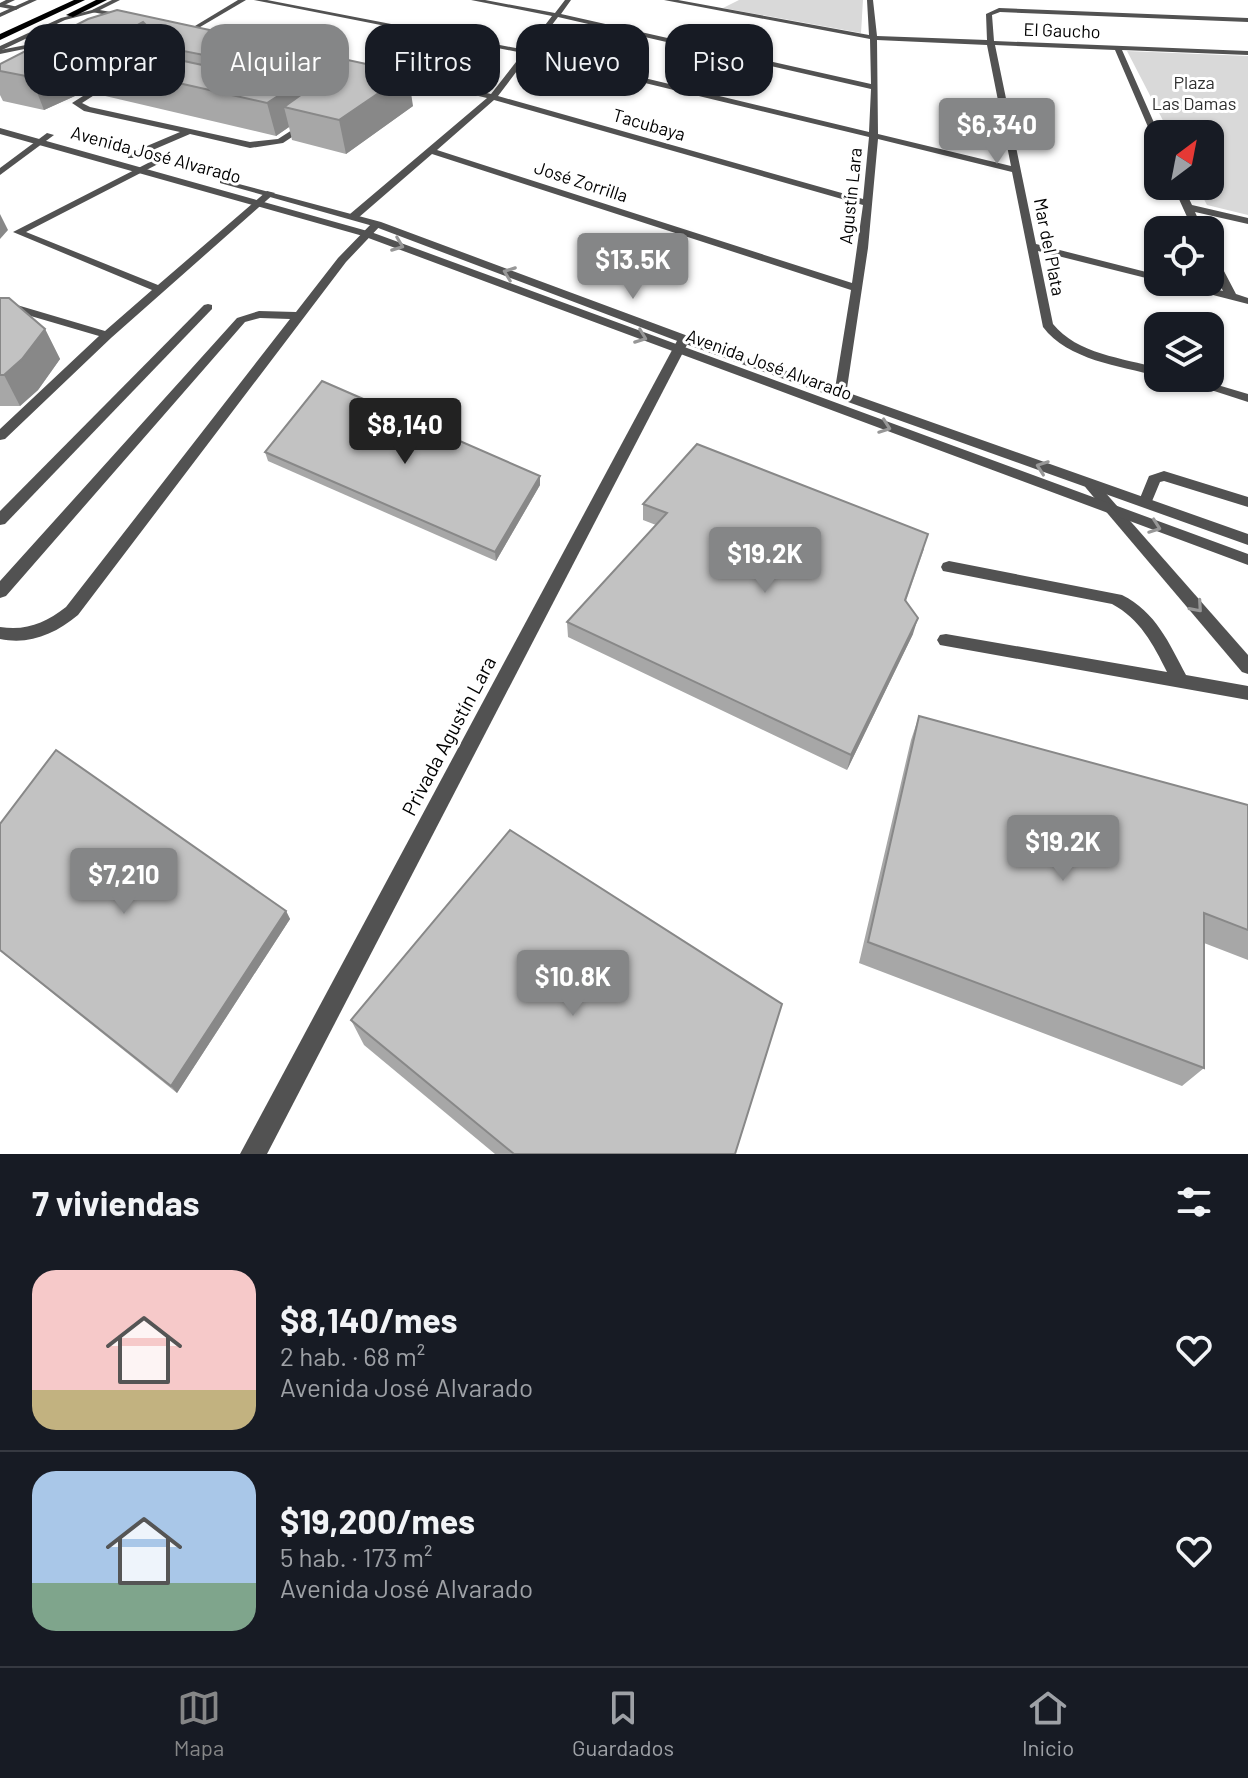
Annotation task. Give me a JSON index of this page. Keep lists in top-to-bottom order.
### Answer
{
  "streets": {
    "street": [
      "El Gaucho",
      "Tacubaya",
      "Avenida José Alvarado",
      "José Zorrilla",
      "Agustín Lara",
      "Mar del Plata",
      "Privada Agustín Lara"
    ]
  },
  "crossings": [
    ["El Gaucho", "Agustín Lara"],
    ["El Gaucho", "Mar del Plata"],
    ["Tacubaya", "Agustín Lara"],
    ["Avenida José Alvarado", "Agustín Lara"],
    ["Avenida José Alvarado", "Privada Agustín Lara"],
    ["José Zorrilla", "Agustín Lara"]
  ],
  "parks": ["Plaza Las Damas"],
  "north": "top right",
  "page": {
    "chip": [
      "Comprar",
      "Alquilar",
      "Filtros",
      "Nuevo",
      "Piso"
    ],
    "price": [
      "$6,340",
      "$13.5K",
      "$8,140",
      "$19.2K",
      "$19.2K",
      "$7,210",
      "$10.8K"
    ],
    "heading": "7 viviendas",
    "list": [
      {
        "name": "$8,140/mes",
        "note": "2 hab. · 68 m² · Avenida José Alvarado"
      },
      {
        "name": "$19,200/mes",
        "note": "5 hab. · 173 m² · Avenida José Alvarado"
      }
    ],
    "tabs": ["Mapa", "Guardados", "Inicio"]
  }
}
